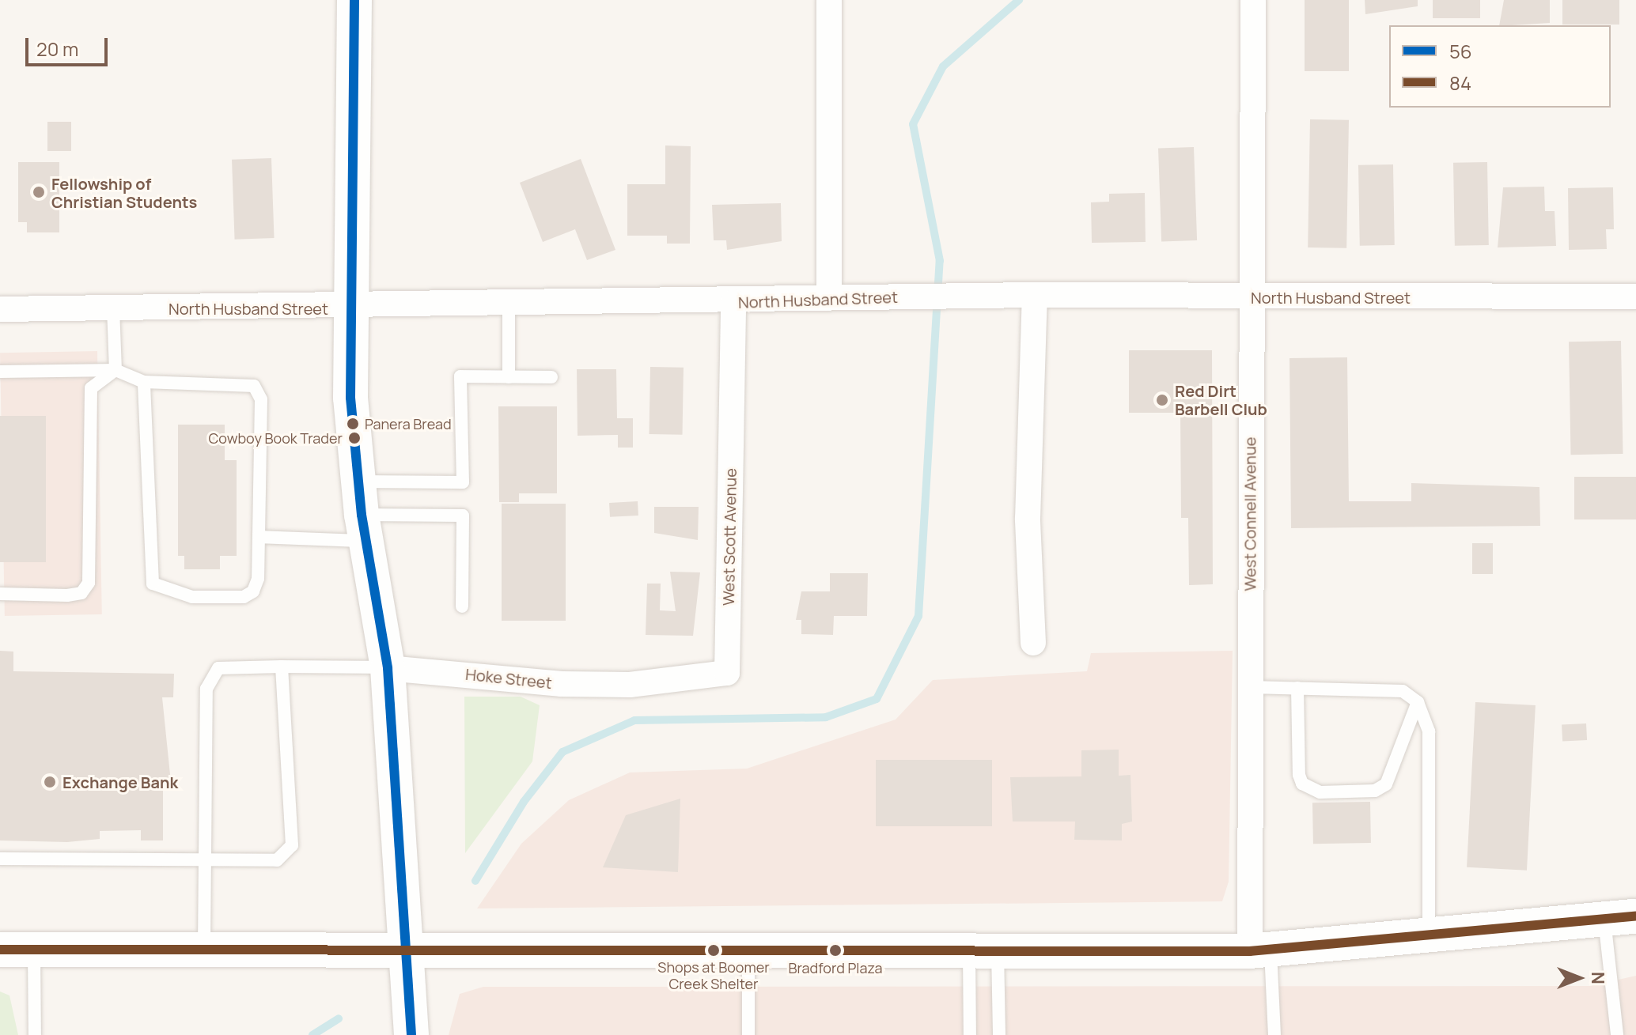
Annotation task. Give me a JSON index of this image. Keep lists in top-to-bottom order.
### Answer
{
  "streets": {
    "street": [
      "North Husband Street",
      "West Connell Avenue",
      "West Scott Avenue",
      "Hoke Street"
    ]
  },
  "crossings": [
    ["North Husband Street", "West Connell Avenue"],
    ["North Husband Street", "West Scott Avenue"],
    ["West Scott Avenue", "Hoke Street"]
  ],
  "places": [
    "Fellowship of Christian Students",
    "Red Dirt Barbell Club",
    "Panera Bread",
    "Cowboy Book Trader",
    "Exchange Bank",
    "Shops at Boomer Creek Shelter",
    "Bradford Plaza"
  ],
  "lines": ["transit line 56", "transit line 84"],
  "legend": ["56", "84"],
  "scale_bar": "20 m",
  "north": "right"
}
